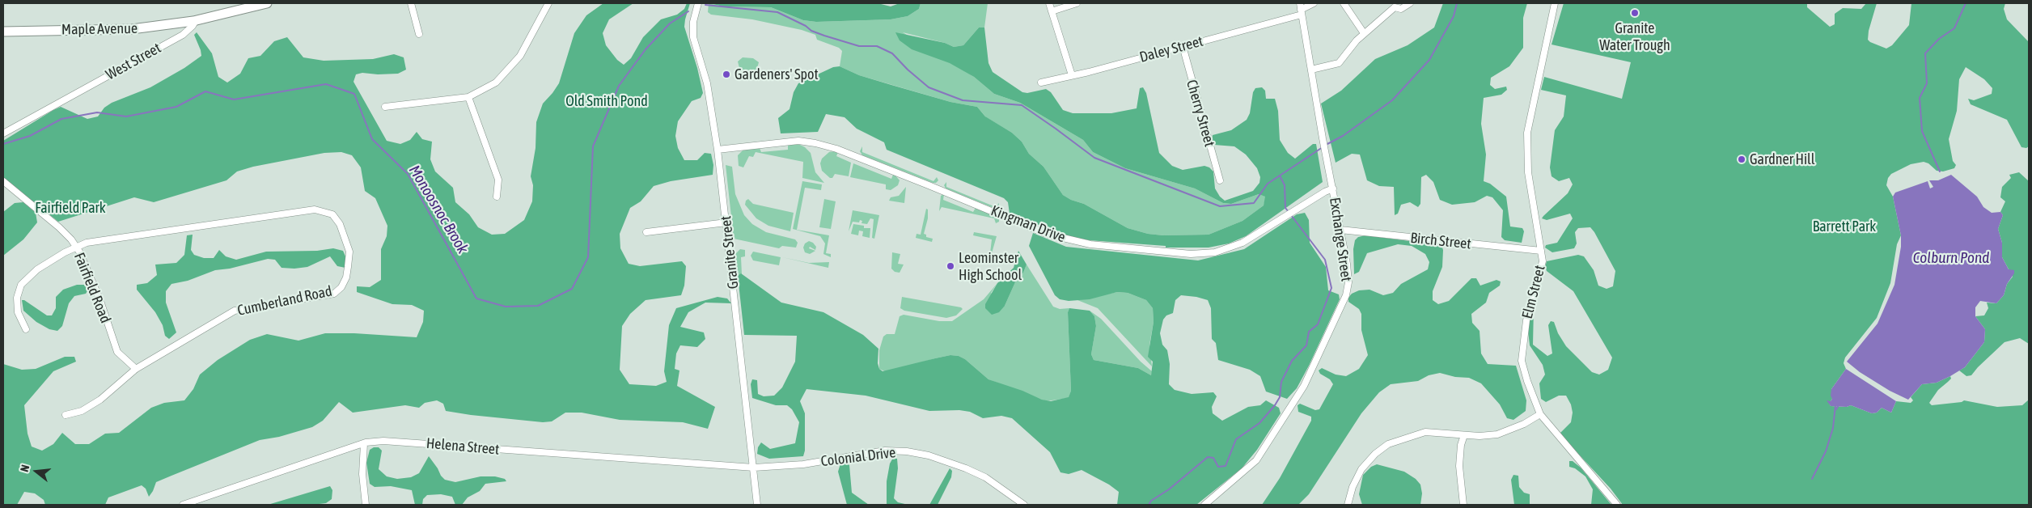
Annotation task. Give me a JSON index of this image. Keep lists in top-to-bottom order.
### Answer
{
  "streets": {
    "main road": ["Maple Avenue"],
    "street": [
      "Daley Street",
      "West Street",
      "Cherry Street",
      "Kingman Drive",
      "Exchange Street",
      "Birch Street",
      "Granite Street",
      "Fairfield Road",
      "Elm Street",
      "Cumberland Road",
      "Helena Street",
      "Colonial Drive"
    ]
  },
  "crossings": [
    ["Maple Avenue", "West Street"],
    ["Daley Street", "Cherry Street"],
    ["Daley Street", "Exchange Street"],
    ["Kingman Drive", "Exchange Street"],
    ["Kingman Drive", "Granite Street"],
    ["Exchange Street", "Birch Street"],
    ["Birch Street", "Elm Street"],
    ["Granite Street", "Helena Street"],
    ["Granite Street", "Colonial Drive"],
    ["Fairfield Road", "Cumberland Road"],
    ["Helena Street", "Colonial Drive"]
  ],
  "water": ["Monoosnoc Brook", "Colburn Pond"],
  "parks": ["Old Smith Pond", "Fairfield Park", "Barrett Park"],
  "places": [
    "Granite Water Trough",
    "Gardeners' Spot",
    "Gardner Hill",
    "Leominster High School"
  ],
  "north": "left"
}
